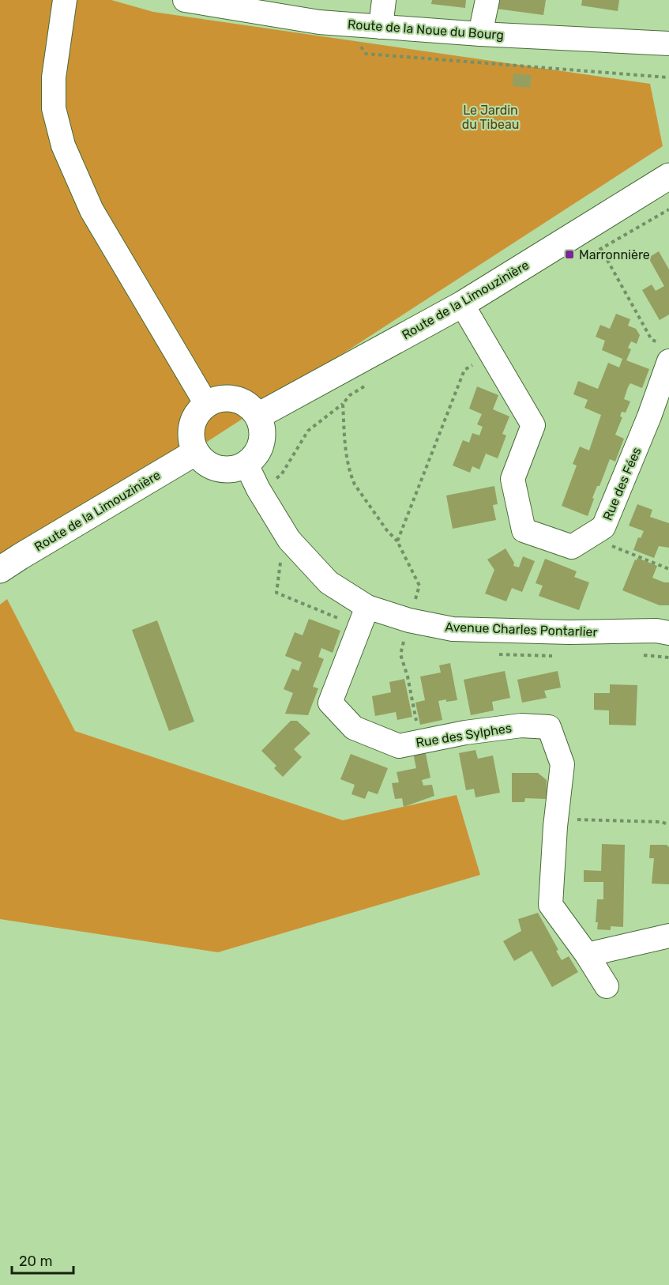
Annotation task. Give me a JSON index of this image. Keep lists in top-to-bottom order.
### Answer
{
  "streets": {
    "street": [
      "Route de la Noue du Bourg",
      "Route de la Limouzinière",
      "Rue des Fées",
      "Avenue Charles Pontarlier",
      "Rue des Sylphes"
    ]
  },
  "crossings": [
    ["Route de la Limouzinière", "Rue des Fées"],
    ["Route de la Limouzinière", "Avenue Charles Pontarlier"],
    ["Avenue Charles Pontarlier", "Rue des Sylphes"]
  ],
  "parks": ["Le Jardin du Tibeau"],
  "places": {
    "transit": ["Marronnière"]
  },
  "scale_bar": "20 m"
}
